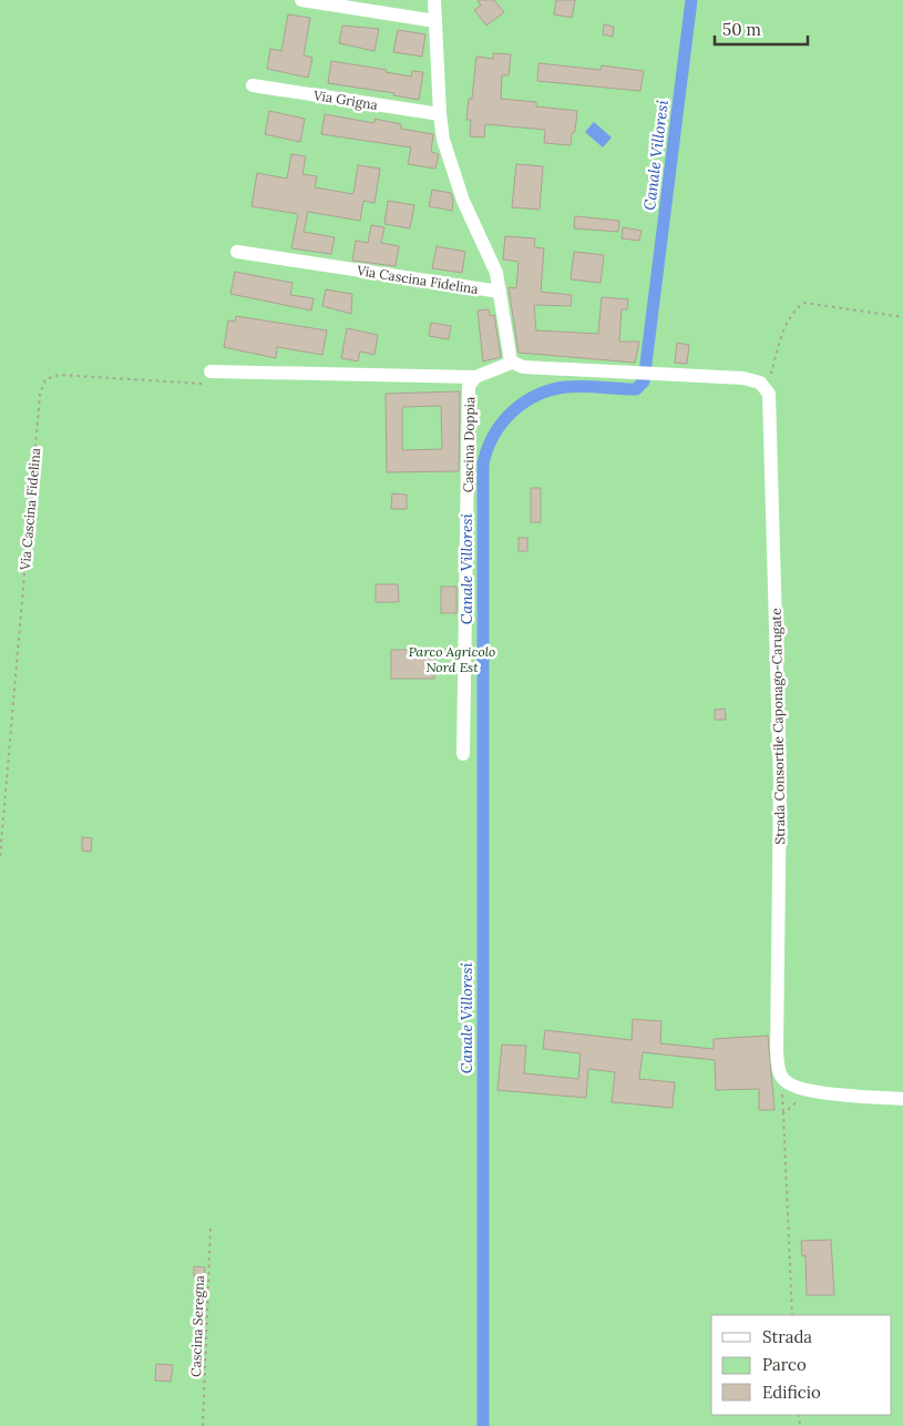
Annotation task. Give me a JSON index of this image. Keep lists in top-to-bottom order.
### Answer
{
  "streets": {
    "street": [
      "Via Grigna",
      "Via Cascina Fidelina",
      "Cascina Doppia",
      "Strada Consortile Caponago-Carugate"
    ],
    "path": ["Cascina Seregna"]
  },
  "crossings": [
    ["Via Grigna", "Via Cascina Fidelina"],
    ["Via Cascina Fidelina", "Cascina Doppia"]
  ],
  "water": ["Canale Villoresi"],
  "parks": ["Parco Agricolo Nord Est"],
  "legend": ["Strada", "Parco", "Edificio"],
  "scale_bar": "50 m"
}
